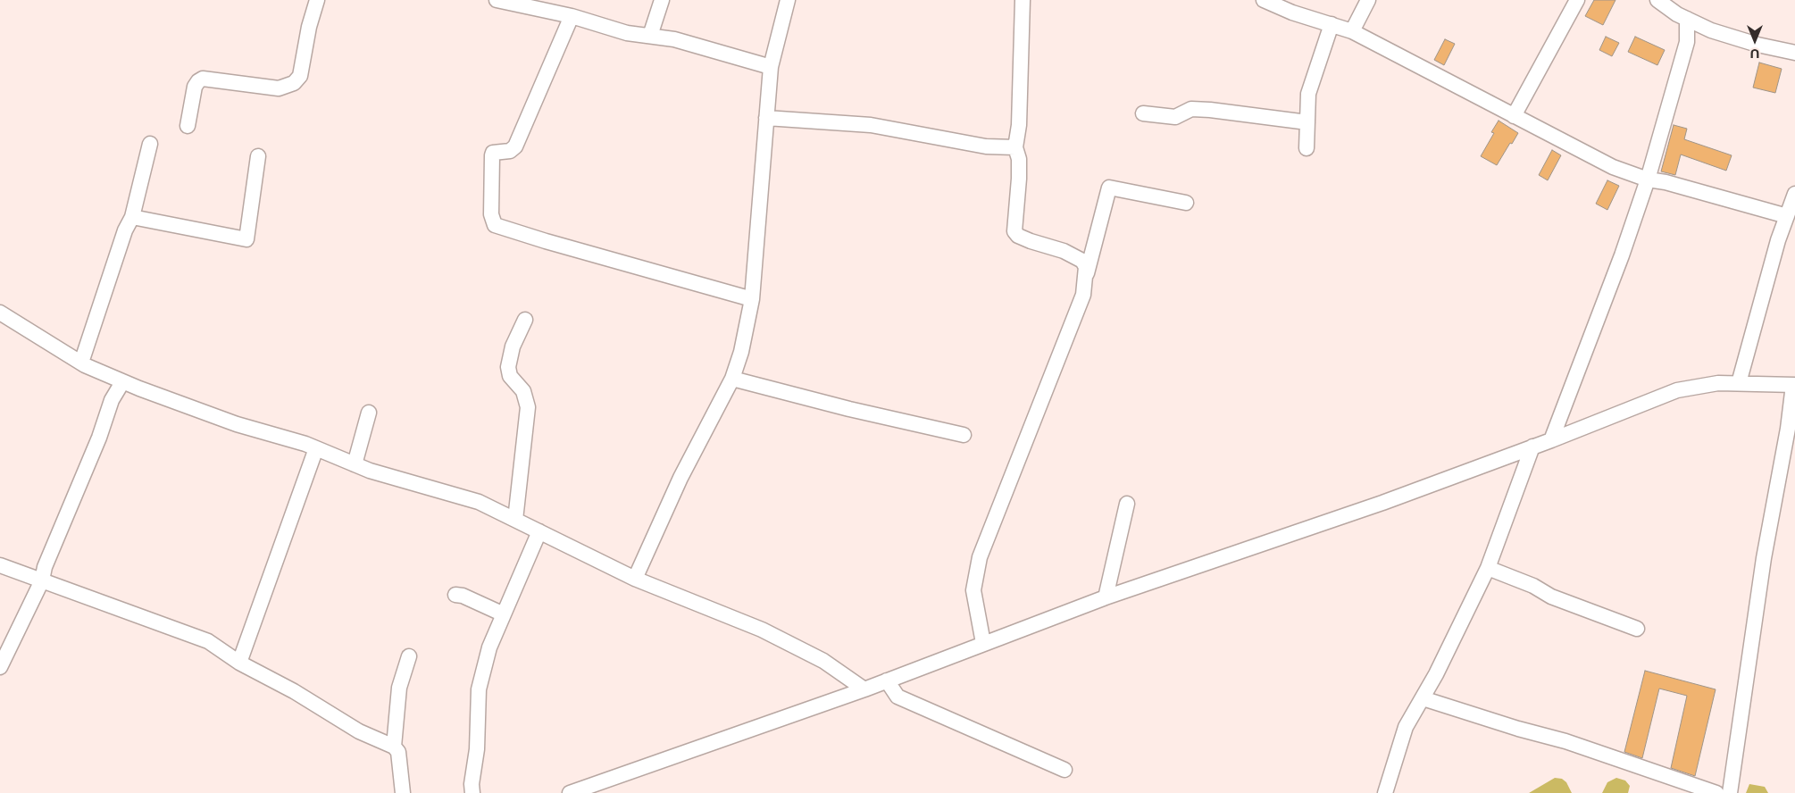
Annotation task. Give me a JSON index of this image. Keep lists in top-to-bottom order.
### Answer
{
  "north": "bottom"
}
